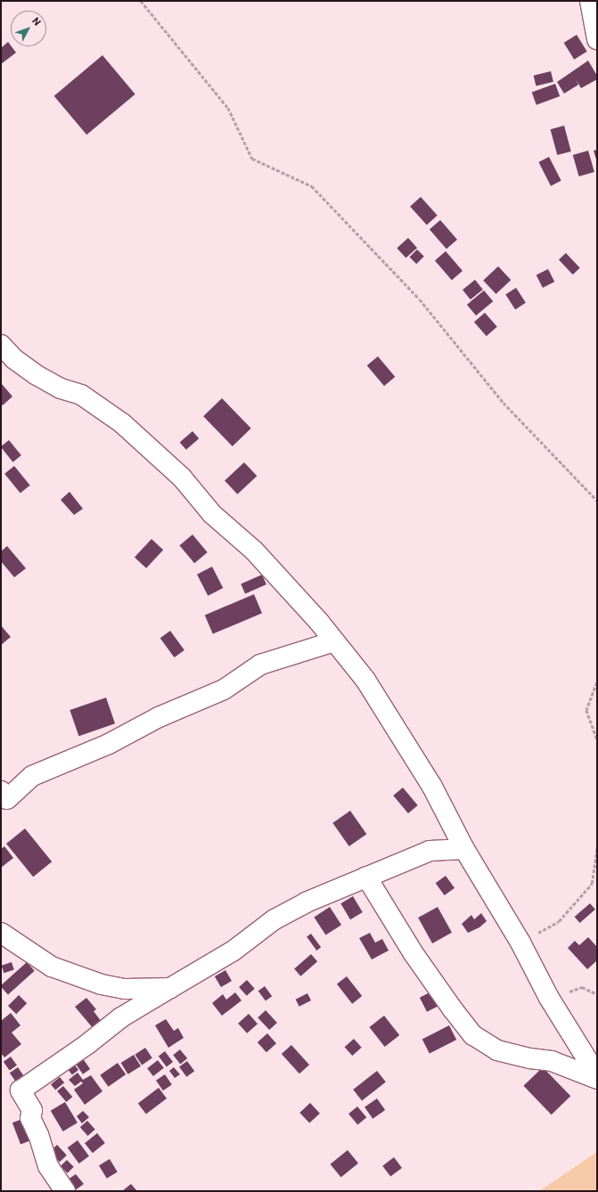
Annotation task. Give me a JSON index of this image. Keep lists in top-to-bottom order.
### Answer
{
  "north": "top right"
}
